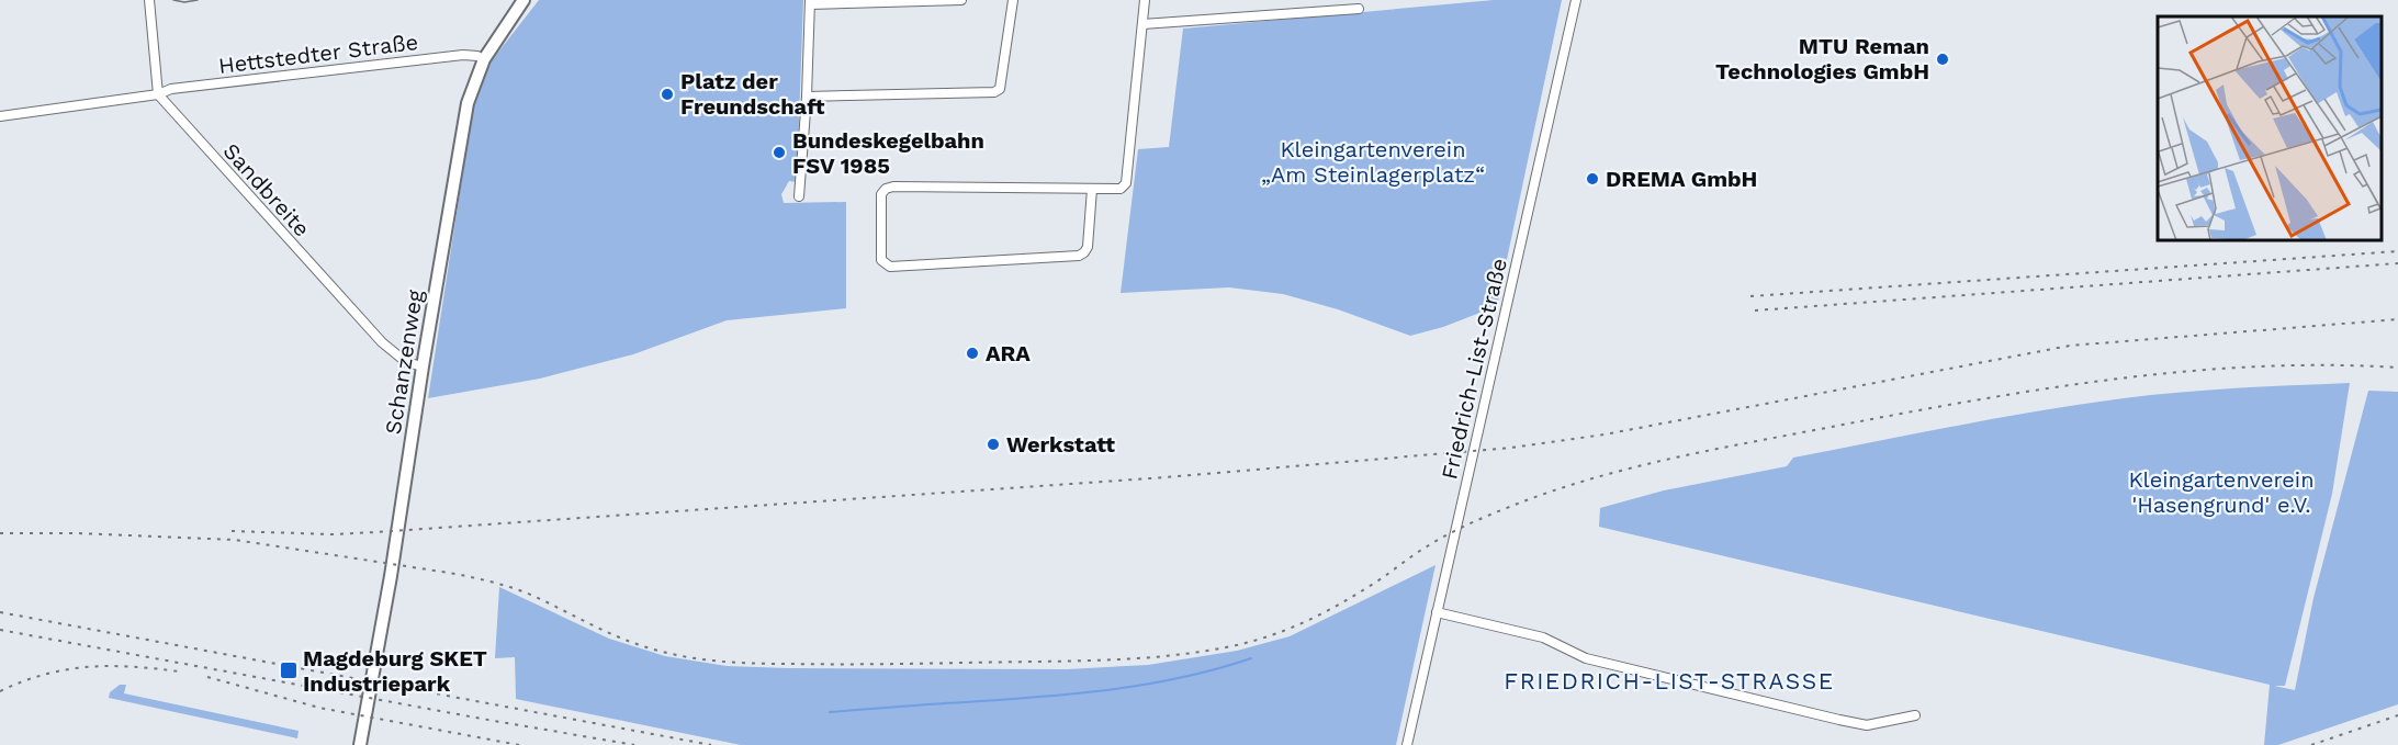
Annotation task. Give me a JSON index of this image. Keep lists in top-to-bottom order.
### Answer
{
  "streets": {
    "main road": ["Schanzenweg"],
    "street": ["Hettstedter Straße", "Sandbreite", "Friedrich-List-Straße"]
  },
  "crossings": [
    ["Hettstedter Straße", "Sandbreite"],
    ["Hettstedter Straße", "Schanzenweg"],
    ["Sandbreite", "Schanzenweg"]
  ],
  "districts": ["FRIEDRICH-LIST-STRASSE"],
  "parks": ["Kleingartenverein „Am Steinlagerplatz“", "Kleingartenverein 'Hasengrund' e.V."],
  "places": {
    "other": [
      "MTU Reman Technologies GmbH",
      "Platz der Freundschaft",
      "Bundeskegelbahn FSV 1985",
      "DREMA GmbH",
      "ARA",
      "Werkstatt"
    ],
    "transit": ["Magdeburg SKET Industriepark"]
  }
}
